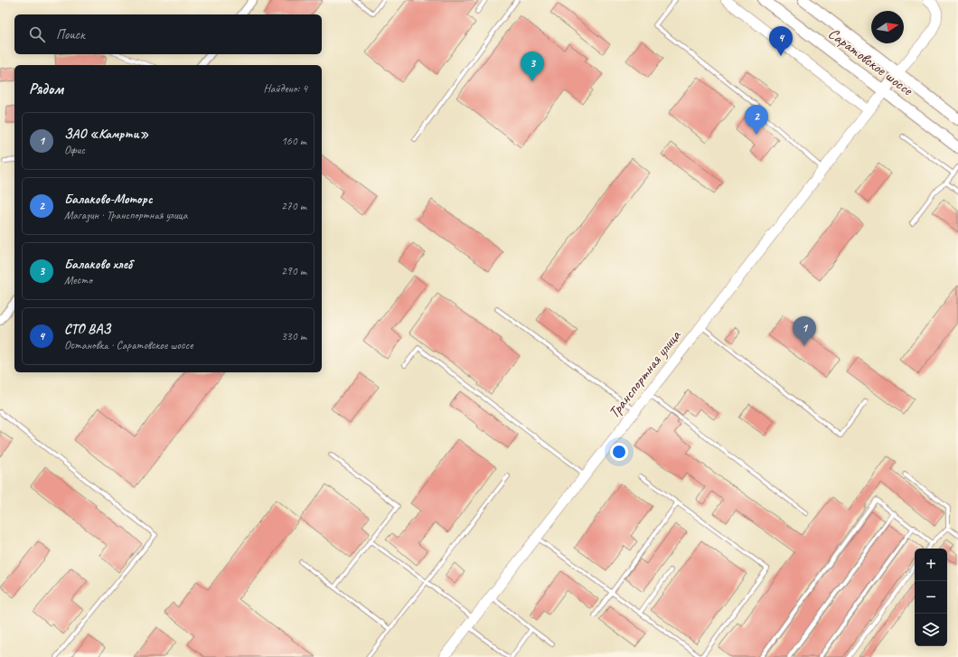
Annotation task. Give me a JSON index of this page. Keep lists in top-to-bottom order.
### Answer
{
  "streets": {
    "main road": ["Саратовское шоссе", "Транспортная улица"]
  },
  "crossings": [
    ["Саратовское шоссе", "Транспортная улица"]
  ],
  "north": "right",
  "page": {
    "search": "Поиск",
    "pins": [
      "4",
      "3",
      "2",
      "1"
    ],
    "heading": ["Рядом", "Найдено: 4"],
    "list": [
      {
        "mark": "1",
        "name": "ЗАО «Камрти»",
        "note": "Офис",
        "value": "160 m"
      },
      {
        "mark": "2",
        "name": "Балаково-Моторс",
        "note": "Магазин · Транспортная улица",
        "value": "270 m"
      },
      {
        "mark": "3",
        "name": "Балаково хлеб",
        "note": "Место",
        "value": "290 m"
      },
      {
        "mark": "4",
        "name": "СТО ВАЗ",
        "note": "Остановка · Саратовское шоссе",
        "value": "330 m"
      }
    ],
    "map_buttons": ["+", "−"]
  }
}
